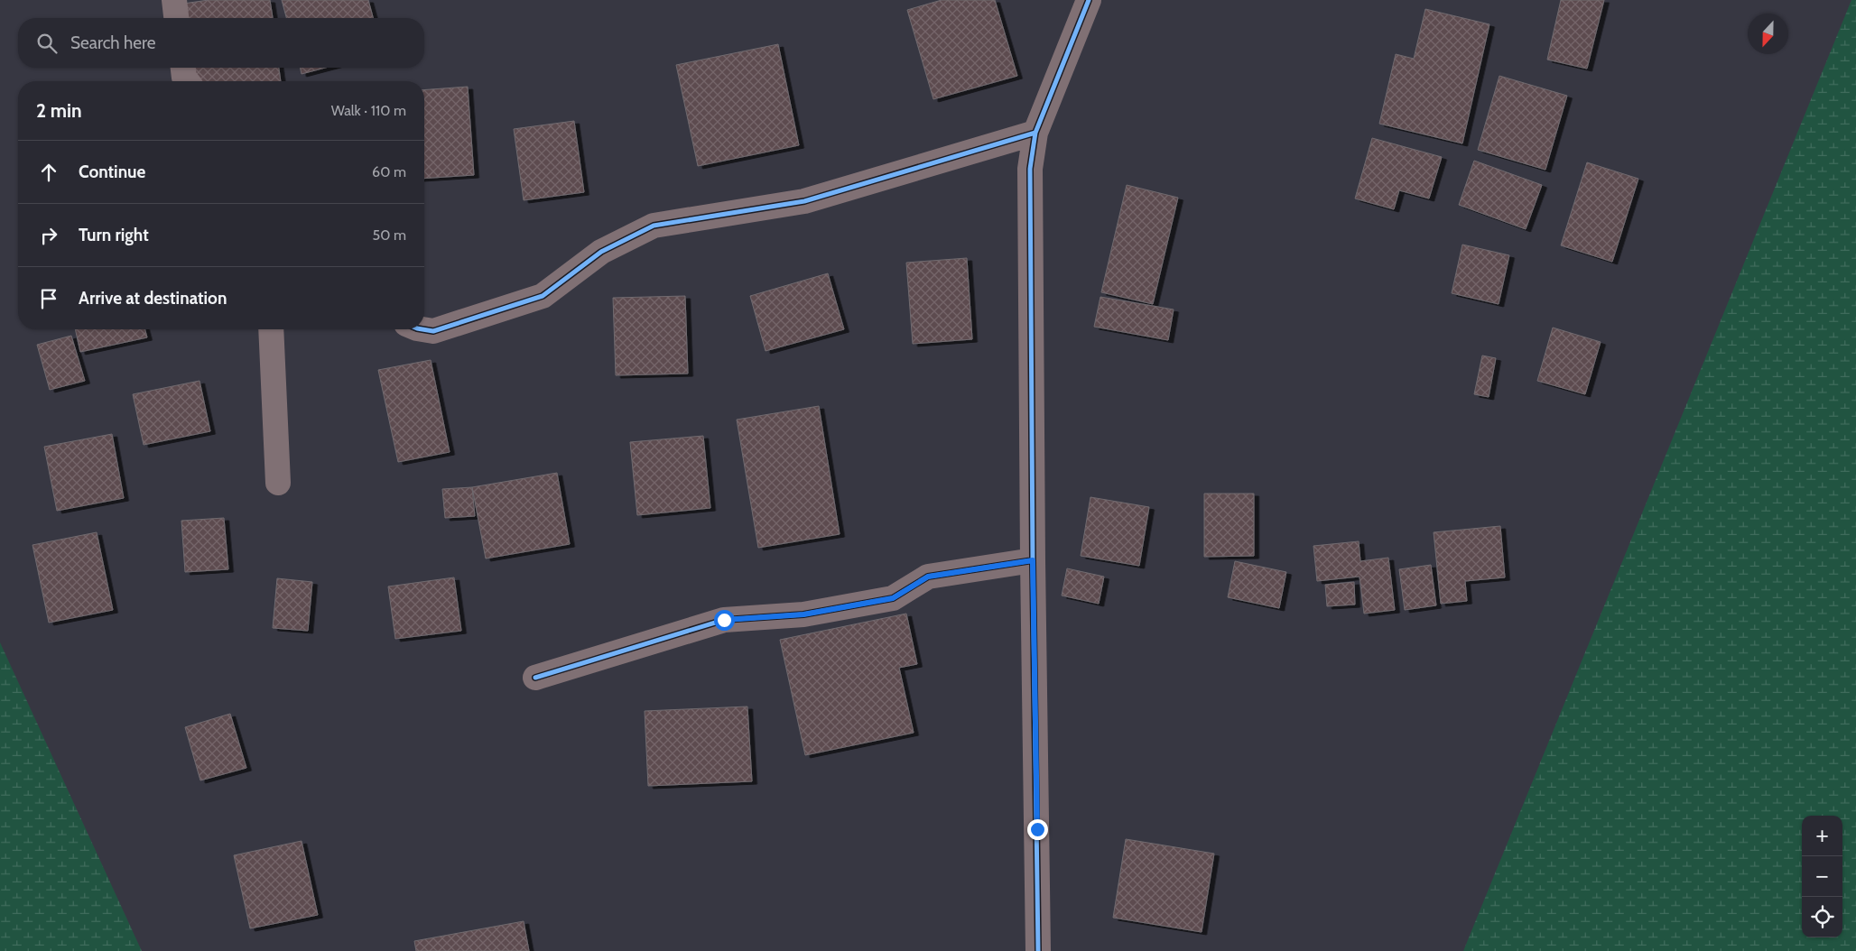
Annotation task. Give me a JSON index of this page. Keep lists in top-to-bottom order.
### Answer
{
  "north": "bottom",
  "page": {
    "search": "Search here",
    "heading": ["2 min", "Walk · 110 m"],
    "list": [
      ["Continue", "60 m"],
      ["Turn right", "50 m"],
      "Arrive at destination"
    ],
    "map_buttons": ["+", "−"]
  }
}
